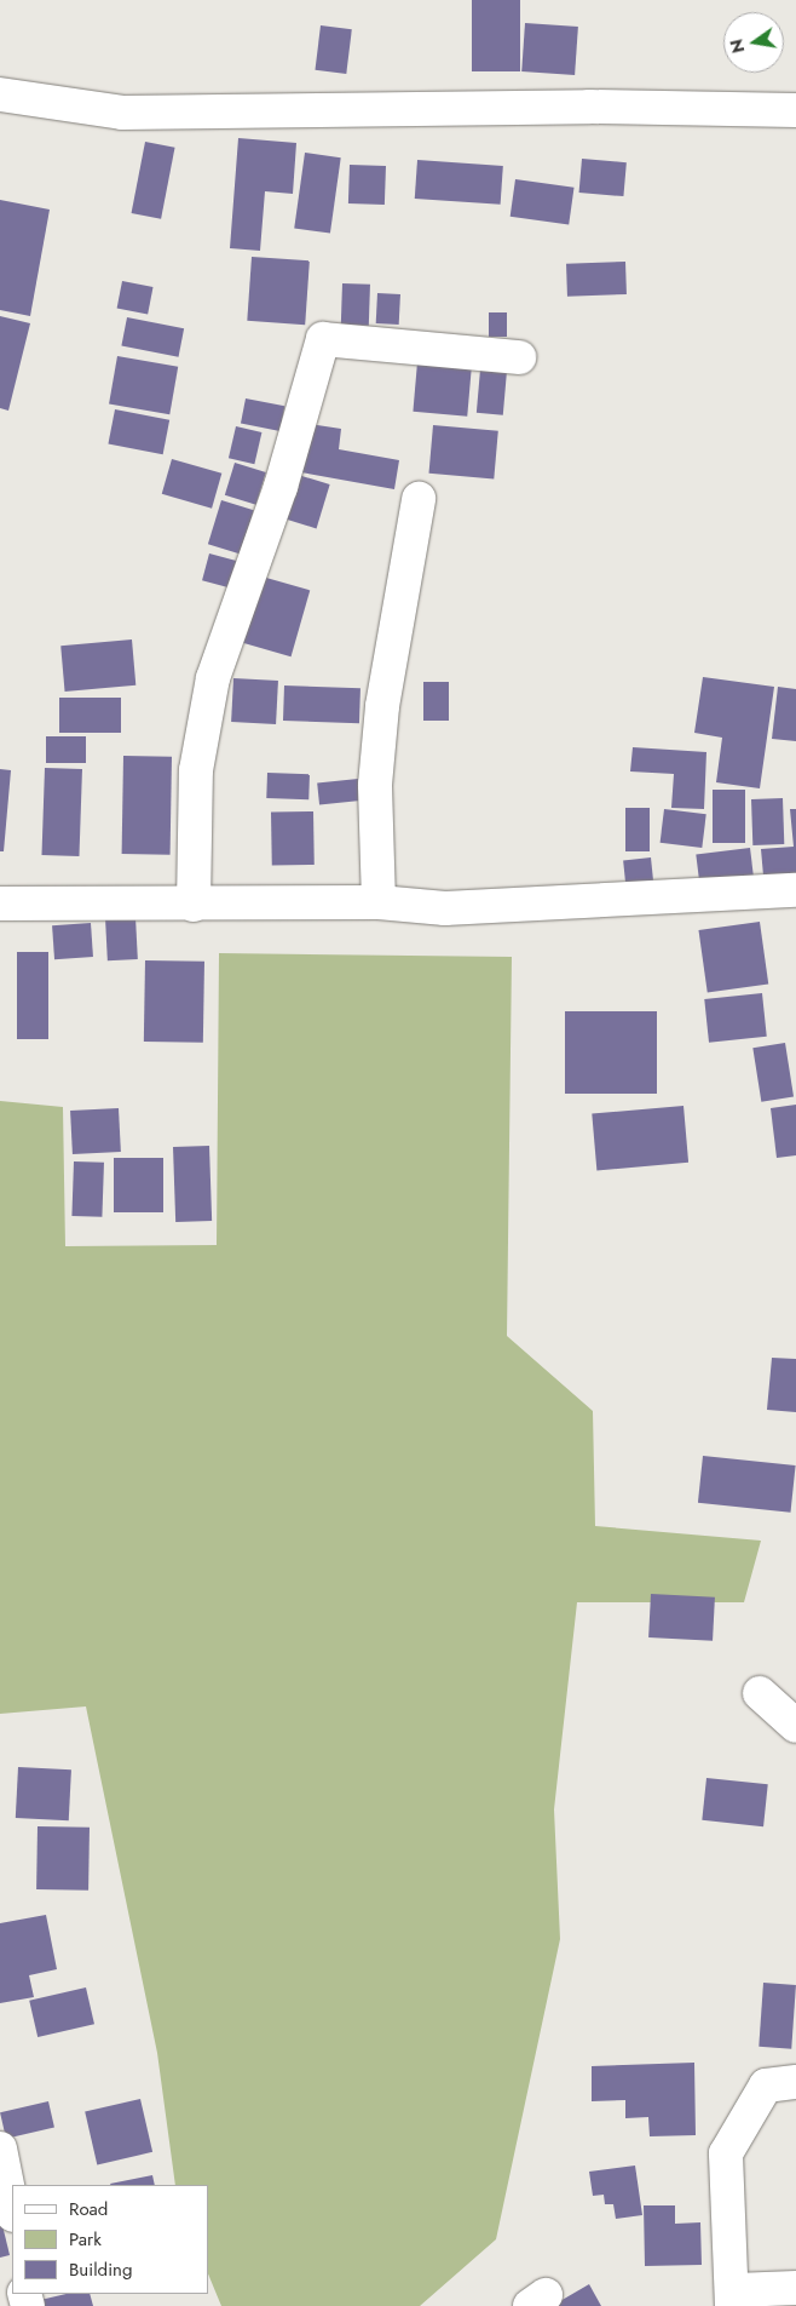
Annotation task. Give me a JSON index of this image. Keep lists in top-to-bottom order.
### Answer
{
  "legend": ["Road", "Park", "Building"],
  "north": "left"
}
